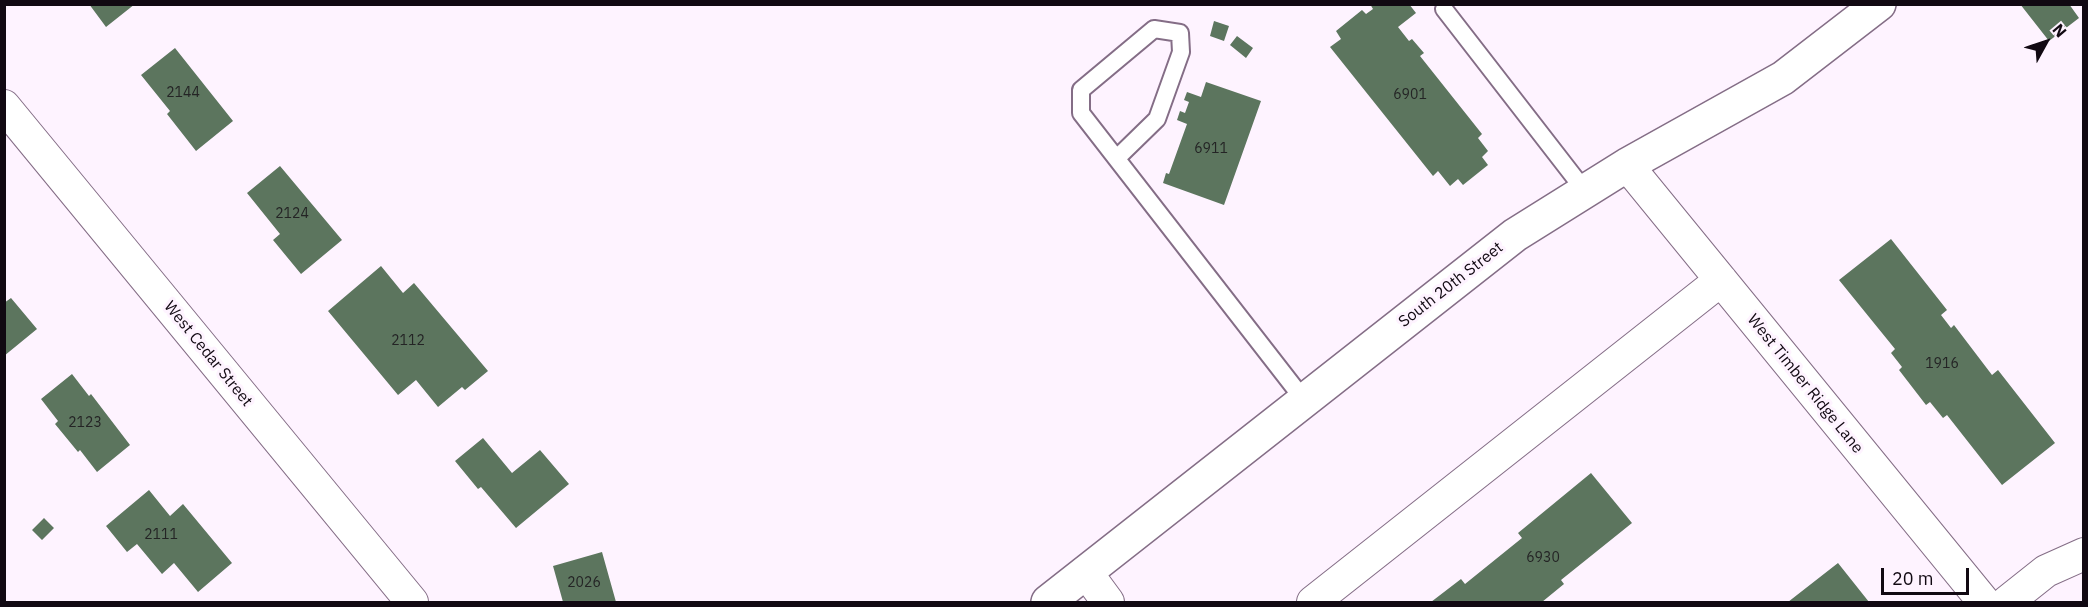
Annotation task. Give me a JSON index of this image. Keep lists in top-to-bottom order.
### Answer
{
  "streets": {
    "street": ["South 20th Street", "West Cedar Street", "West Timber Ridge Lane"]
  },
  "crossings": [
    ["South 20th Street", "West Timber Ridge Lane"]
  ],
  "house_numbers": [
    "2144",
    "6901",
    "6911",
    "2124",
    "2112",
    "1916",
    "2123",
    "2111",
    "6930",
    "2026"
  ],
  "scale_bar": "20 m",
  "north": "top right"
}
